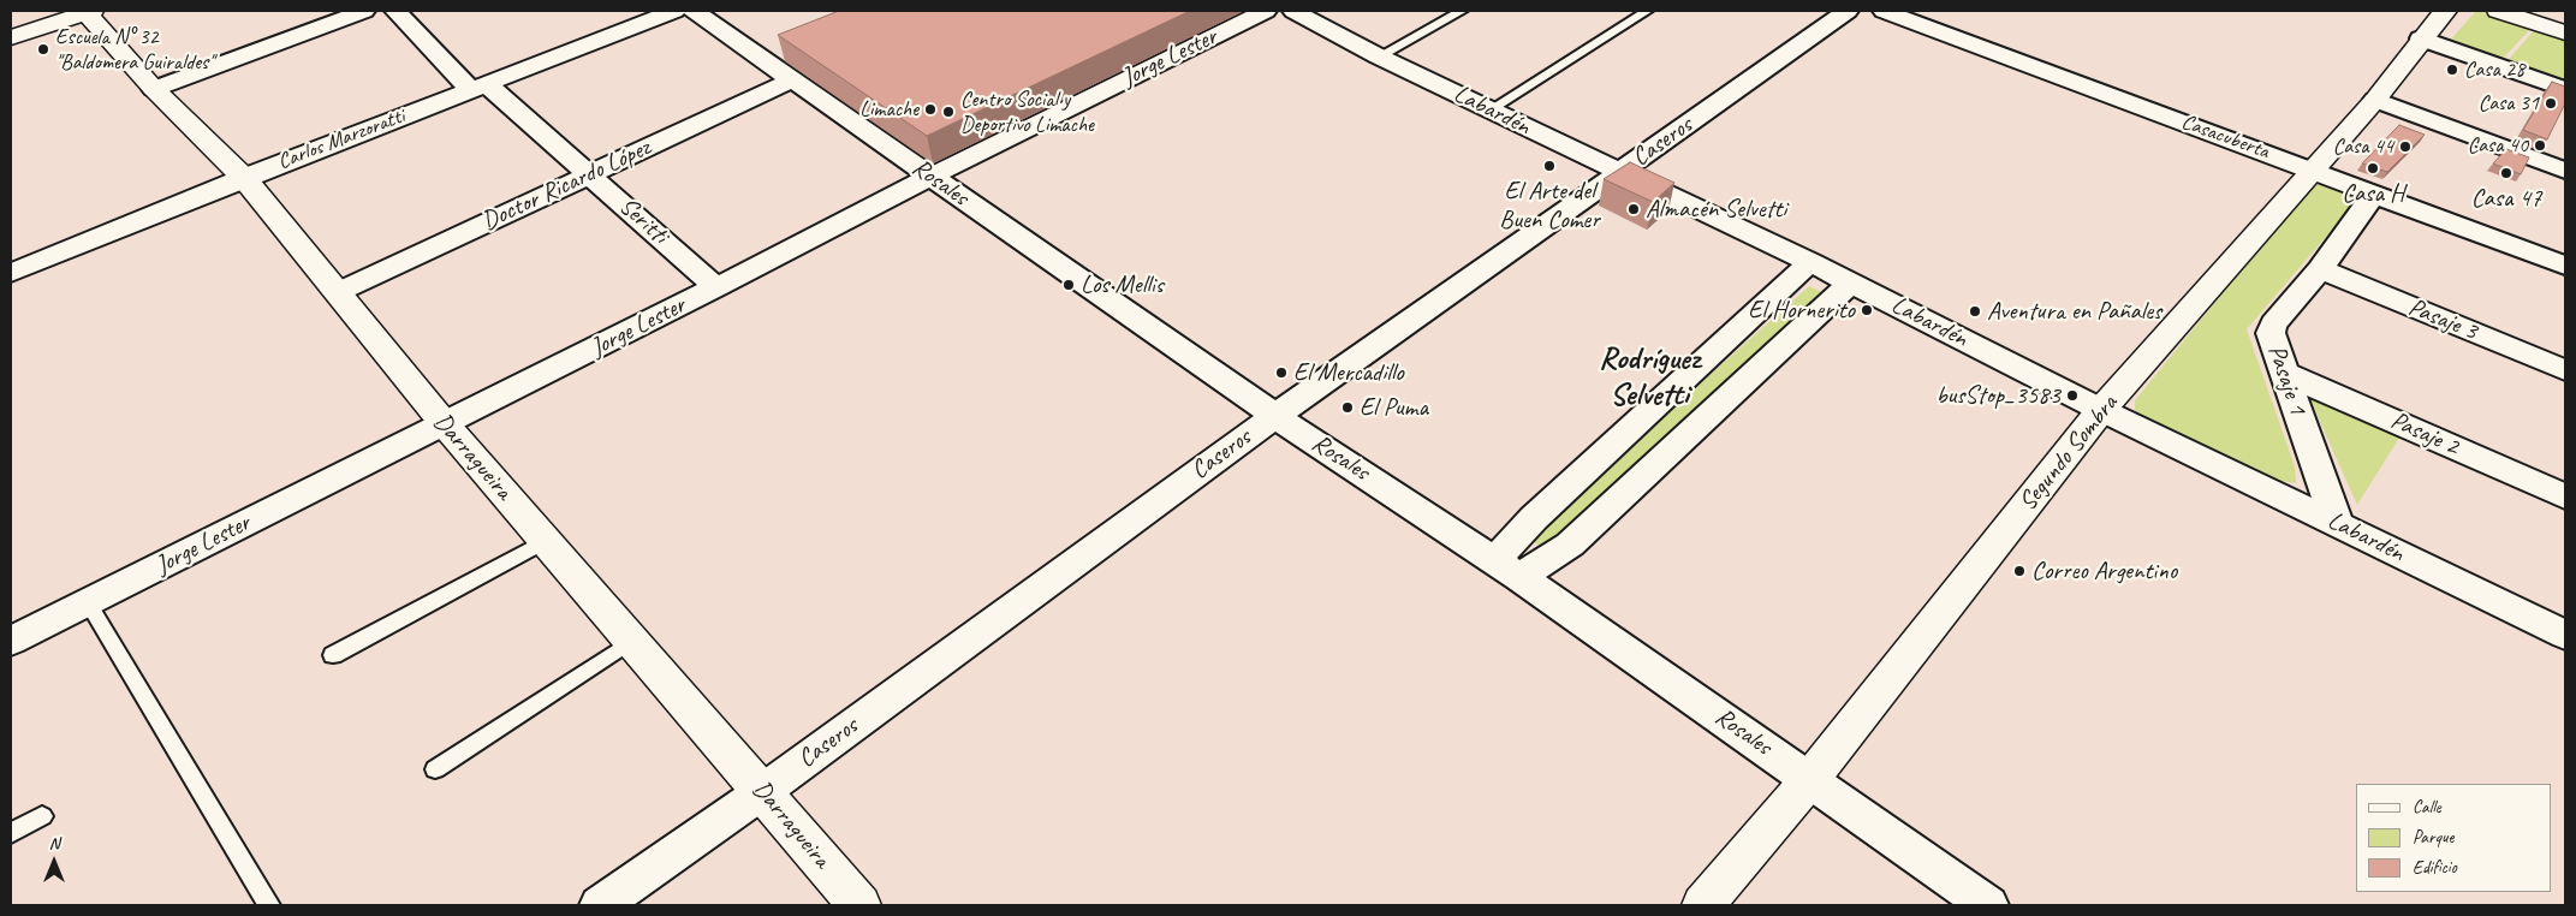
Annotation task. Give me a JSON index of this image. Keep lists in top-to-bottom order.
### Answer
{
  "streets": {
    "street": [
      "Jorge Lester",
      "Labardén",
      "Casacuberta",
      "Carlos Marzoratti",
      "Caseros",
      "Rosales",
      "Doctor Ricardo López",
      "Seritti",
      "Pasaje 3",
      "Pasaje 1",
      "Pasaje 2",
      "Segundo Sombra",
      "Darragueira"
    ]
  },
  "crossings": [
    ["Jorge Lester", "Rosales"],
    ["Jorge Lester", "Seritti"],
    ["Jorge Lester", "Darragueira"],
    ["Labardén", "Caseros"],
    ["Labardén", "Pasaje 1"],
    ["Labardén", "Segundo Sombra"],
    ["Casacuberta", "Pasaje 1"],
    ["Casacuberta", "Segundo Sombra"],
    ["Carlos Marzoratti", "Seritti"],
    ["Carlos Marzoratti", "Darragueira"],
    ["Caseros", "Rosales"],
    ["Caseros", "Darragueira"],
    ["Rosales", "Doctor Ricardo López"],
    ["Rosales", "Segundo Sombra"],
    ["Doctor Ricardo López", "Seritti"],
    ["Doctor Ricardo López", "Darragueira"],
    ["Pasaje 3", "Pasaje 1"],
    ["Pasaje 1", "Pasaje 2"]
  ],
  "districts": ["Rodríguez Selvetti"],
  "places": [
    "Escuela N° 32 \"Baldomera Guiraldes\"",
    "Casa 28",
    "Casa 31",
    "Limache",
    "Centro Social y Deportivo Limache",
    "Casa 40",
    "Casa 44",
    "El Arte del Buen Comer",
    "Casa H",
    "Casa 47",
    "Almacén Selvetti",
    "Los Mellis",
    "El Hornerito",
    "Aventura en Pañales",
    "El Mercadillo",
    "busStop_3583",
    "El Puma",
    "Correo Argentino"
  ],
  "legend": ["Calle", "Parque", "Edificio"],
  "north": "top"
}
